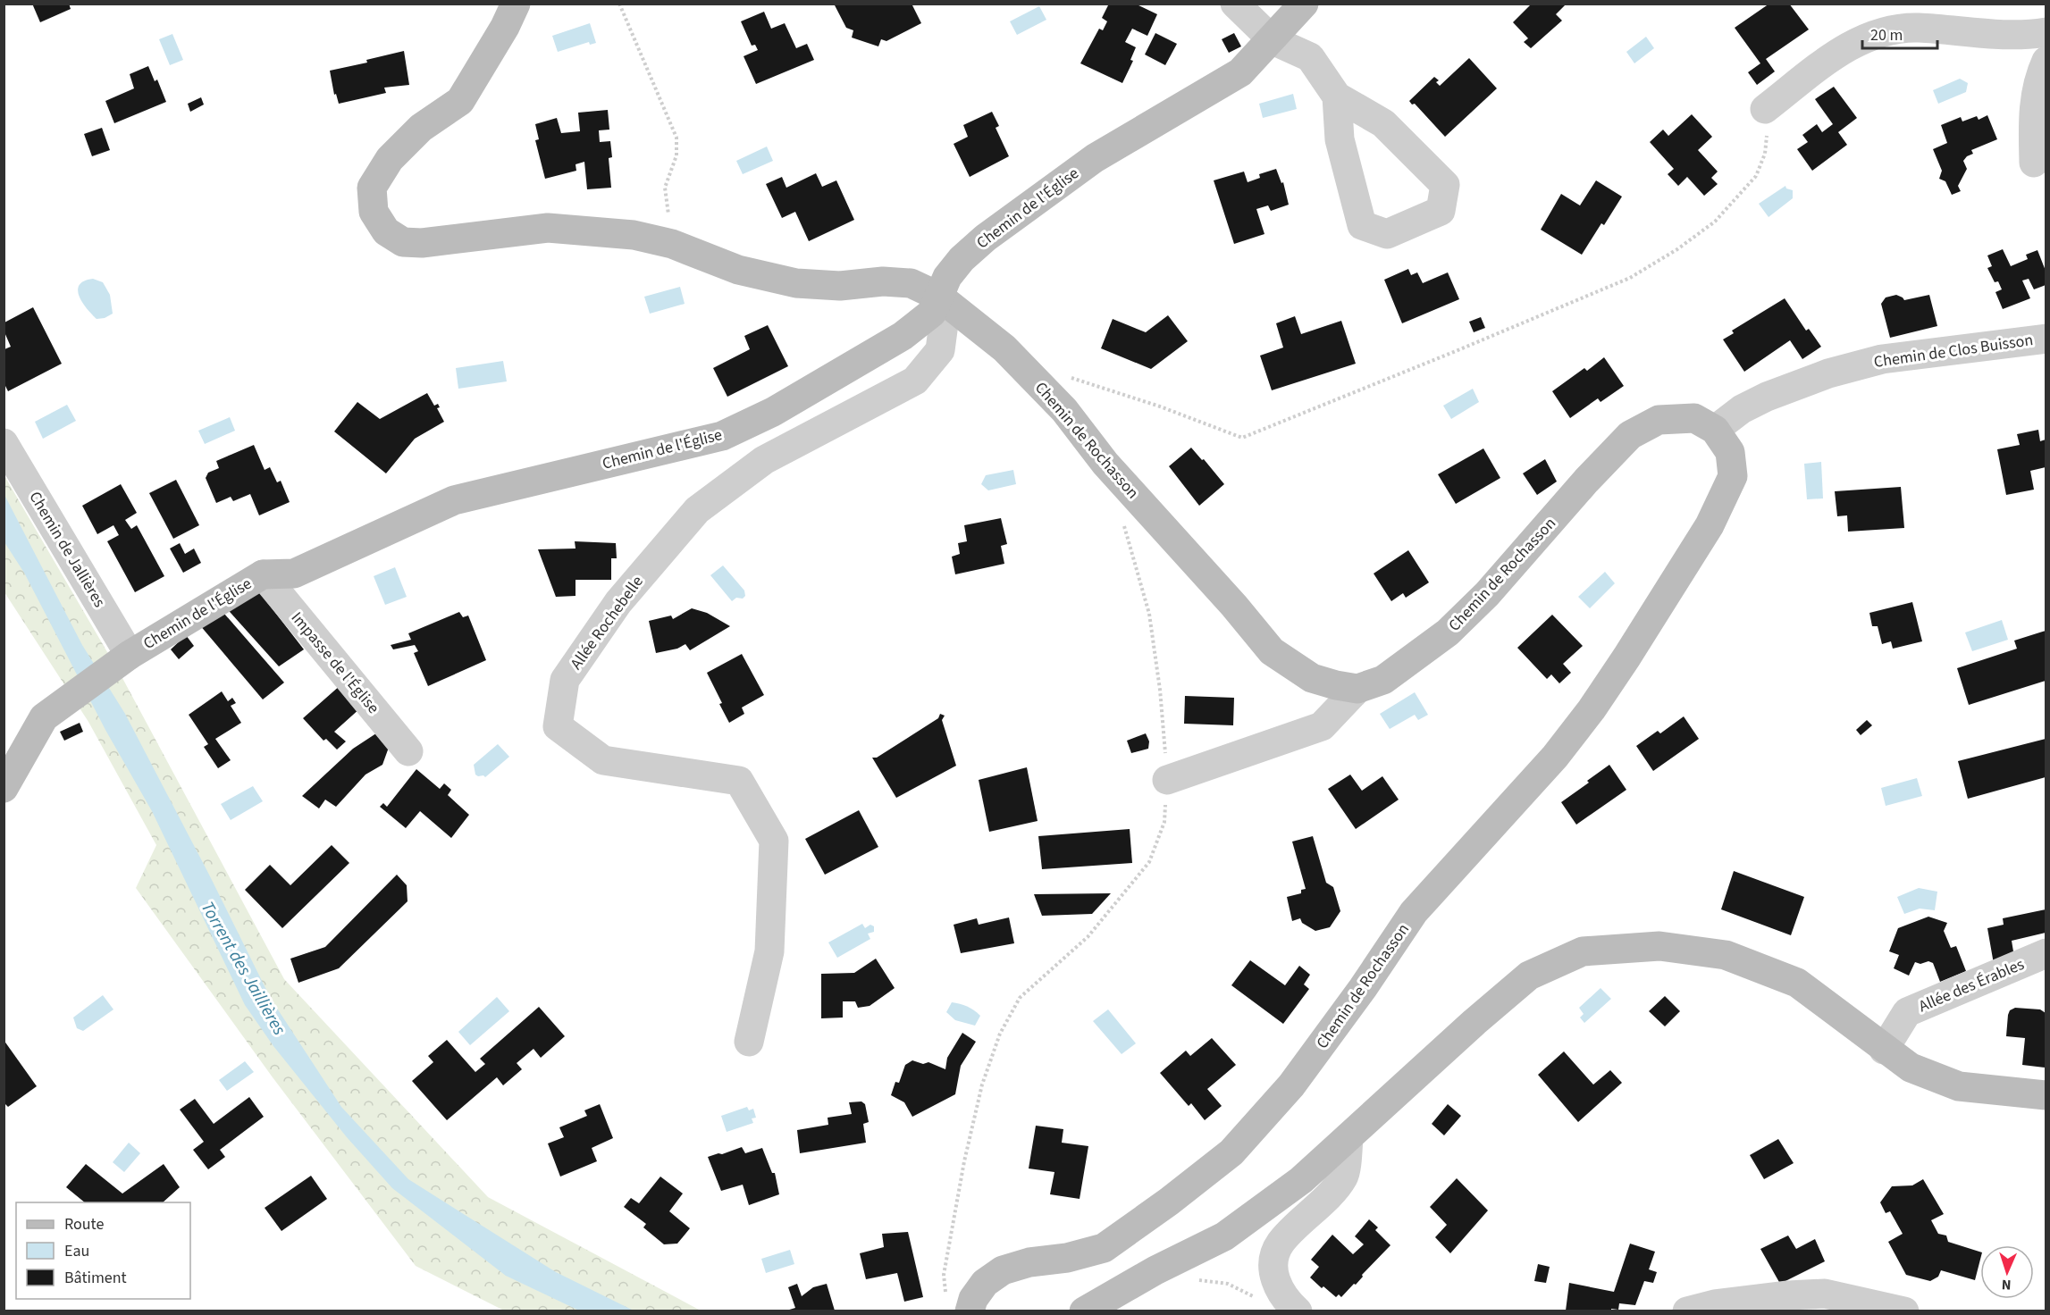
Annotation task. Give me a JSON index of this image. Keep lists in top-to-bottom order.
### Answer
{
  "streets": {
    "street": [
      "Chemin de l'Église",
      "Chemin de Clos Buisson",
      "Chemin de Rochasson",
      "Chemin de Jallières",
      "Allée Rochebelle",
      "Impasse de l'Église",
      "Allée des Érables"
    ]
  },
  "crossings": [
    ["Chemin de l'Église", "Chemin de Rochasson"],
    ["Chemin de l'Église", "Chemin de Jallières"],
    ["Chemin de l'Église", "Allée Rochebelle"],
    ["Chemin de l'Église", "Impasse de l'Église"],
    ["Chemin de Clos Buisson", "Chemin de Rochasson"],
    ["Chemin de Rochasson", "Allée Rochebelle"]
  ],
  "water": ["Torrent des Jaillières"],
  "legend": ["Route", "Eau", "Bâtiment"],
  "scale_bar": "20 m",
  "north": "bottom"
}
